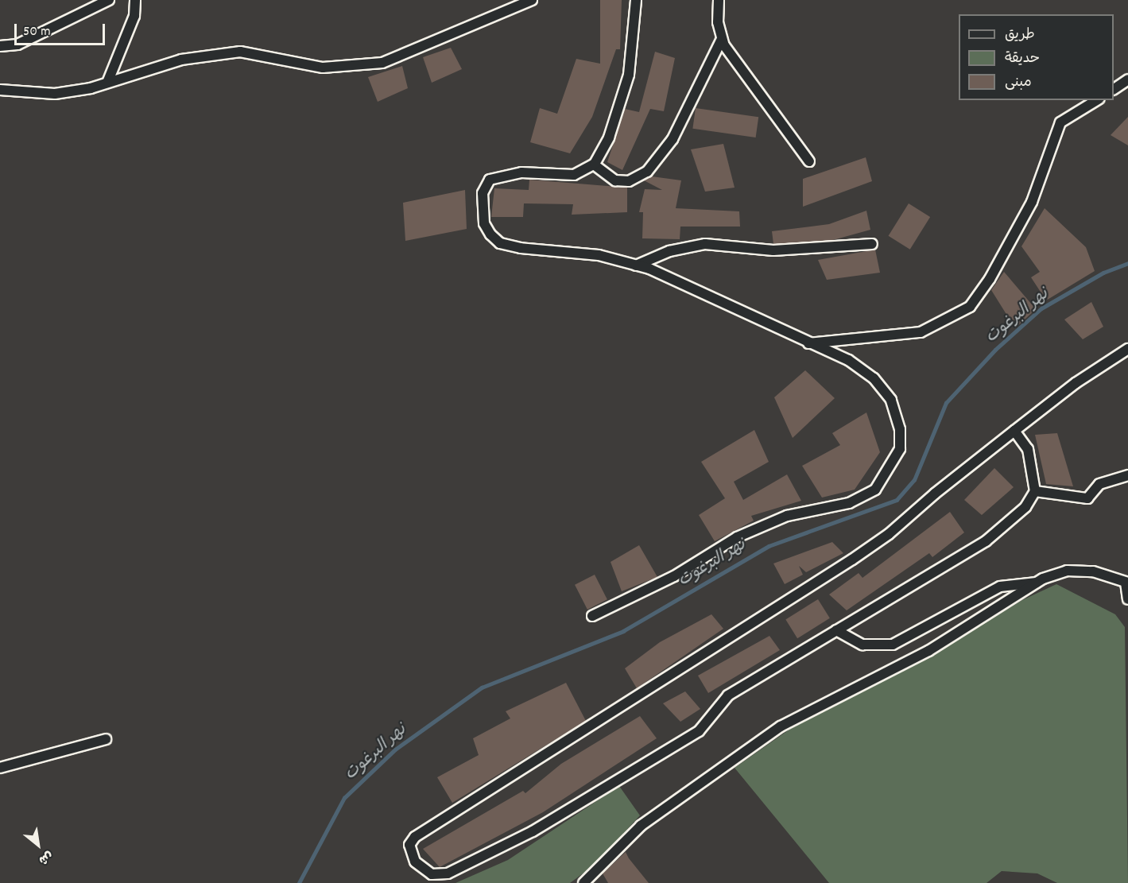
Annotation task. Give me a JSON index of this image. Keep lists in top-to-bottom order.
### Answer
{
  "water": ["نهر البرغوت"],
  "legend": ["طريق", "حديقة", "مبنى"],
  "scale_bar": "50 m",
  "north": "bottom right"
}
